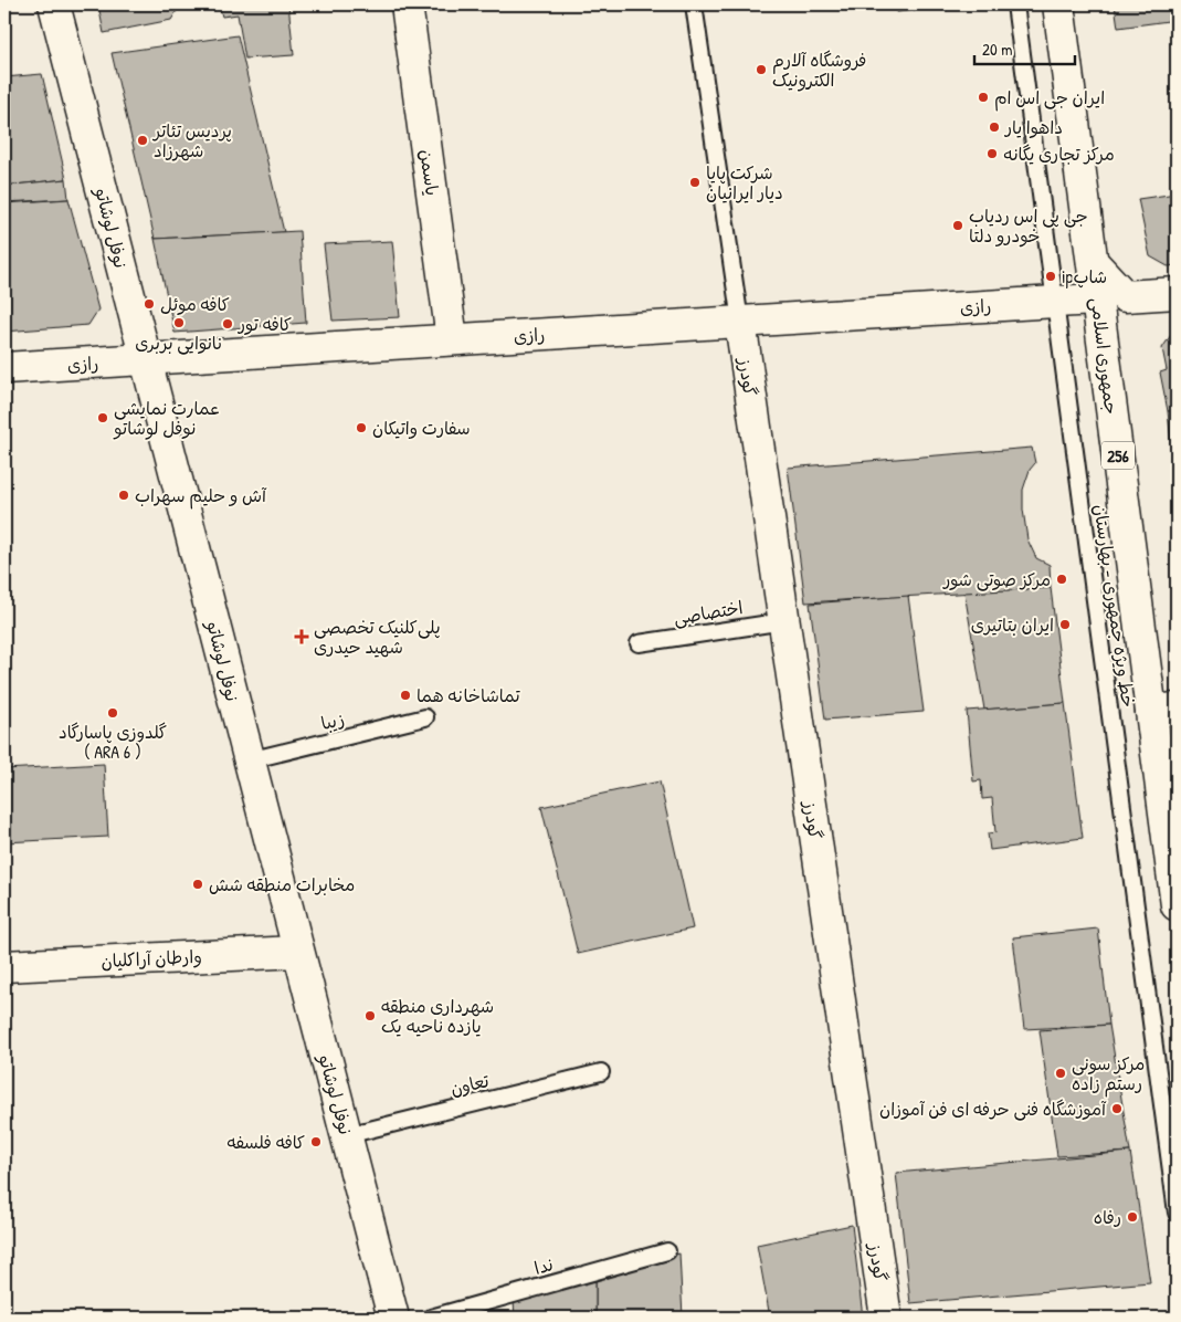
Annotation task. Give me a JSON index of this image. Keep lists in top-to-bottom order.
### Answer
{
  "streets": {
    "street": [
      "یاسمن",
      "نوفل لوشاتو",
      "رازی",
      "جمهوری اسلامی",
      "گودرز",
      "256",
      "وارطان آراکلیان"
    ],
    "lane": [
      "خط ویژه جمهوری - بهارستان",
      "اختصاصی",
      "زیبا",
      "تعاون",
      "ندا"
    ]
  },
  "crossings": [
    ["یاسمن", "رازی"],
    ["نوفل لوشاتو", "رازی"],
    ["نوفل لوشاتو", "زیبا"],
    ["نوفل لوشاتو", "وارطان آراکلیان"],
    ["نوفل لوشاتو", "تعاون"],
    ["رازی", "جمهوری اسلامی"],
    ["رازی", "گودرز"],
    ["رازی", "خط ویژه جمهوری - بهارستان"],
    ["گودرز", "اختصاصی"]
  ],
  "places": {
    "other": [
      "فروشگاه آلارم الکترونیک",
      "ایران جی اس ام",
      "داهوا یار",
      "پردیس تئاتر شهرزاد",
      "مرکز تجاری یگانه",
      "شرکت پایا دیار ایرانیان",
      "جی پی اس ردیاب خودرو دلتا",
      "ipشاپ",
      "کافه موئل",
      "نانوایی بربری",
      "کافه تور",
      "عمارت نمایشی نوفل لوشاتو",
      "سفارت واتیکان",
      "آش و حلیم سهراب",
      "مرکز صوتی شور",
      "ایران بتاتیری",
      "تماشاخانه هما",
      "گلدوزی پاسارگاد ( ARA 6 )",
      "مخابرات منطقه شش",
      "شهرداری منطقه یازده ناحیه یک",
      "مرکز سونی رستم زاده",
      "آموزشگاه فنی حرفه ای فن آموزان",
      "کافه فلسفه",
      "رفاه"
    ],
    "health": ["پلی‌کلنیک تخصصی شهید حیدری"]
  },
  "scale_bar": "20 m"
}
